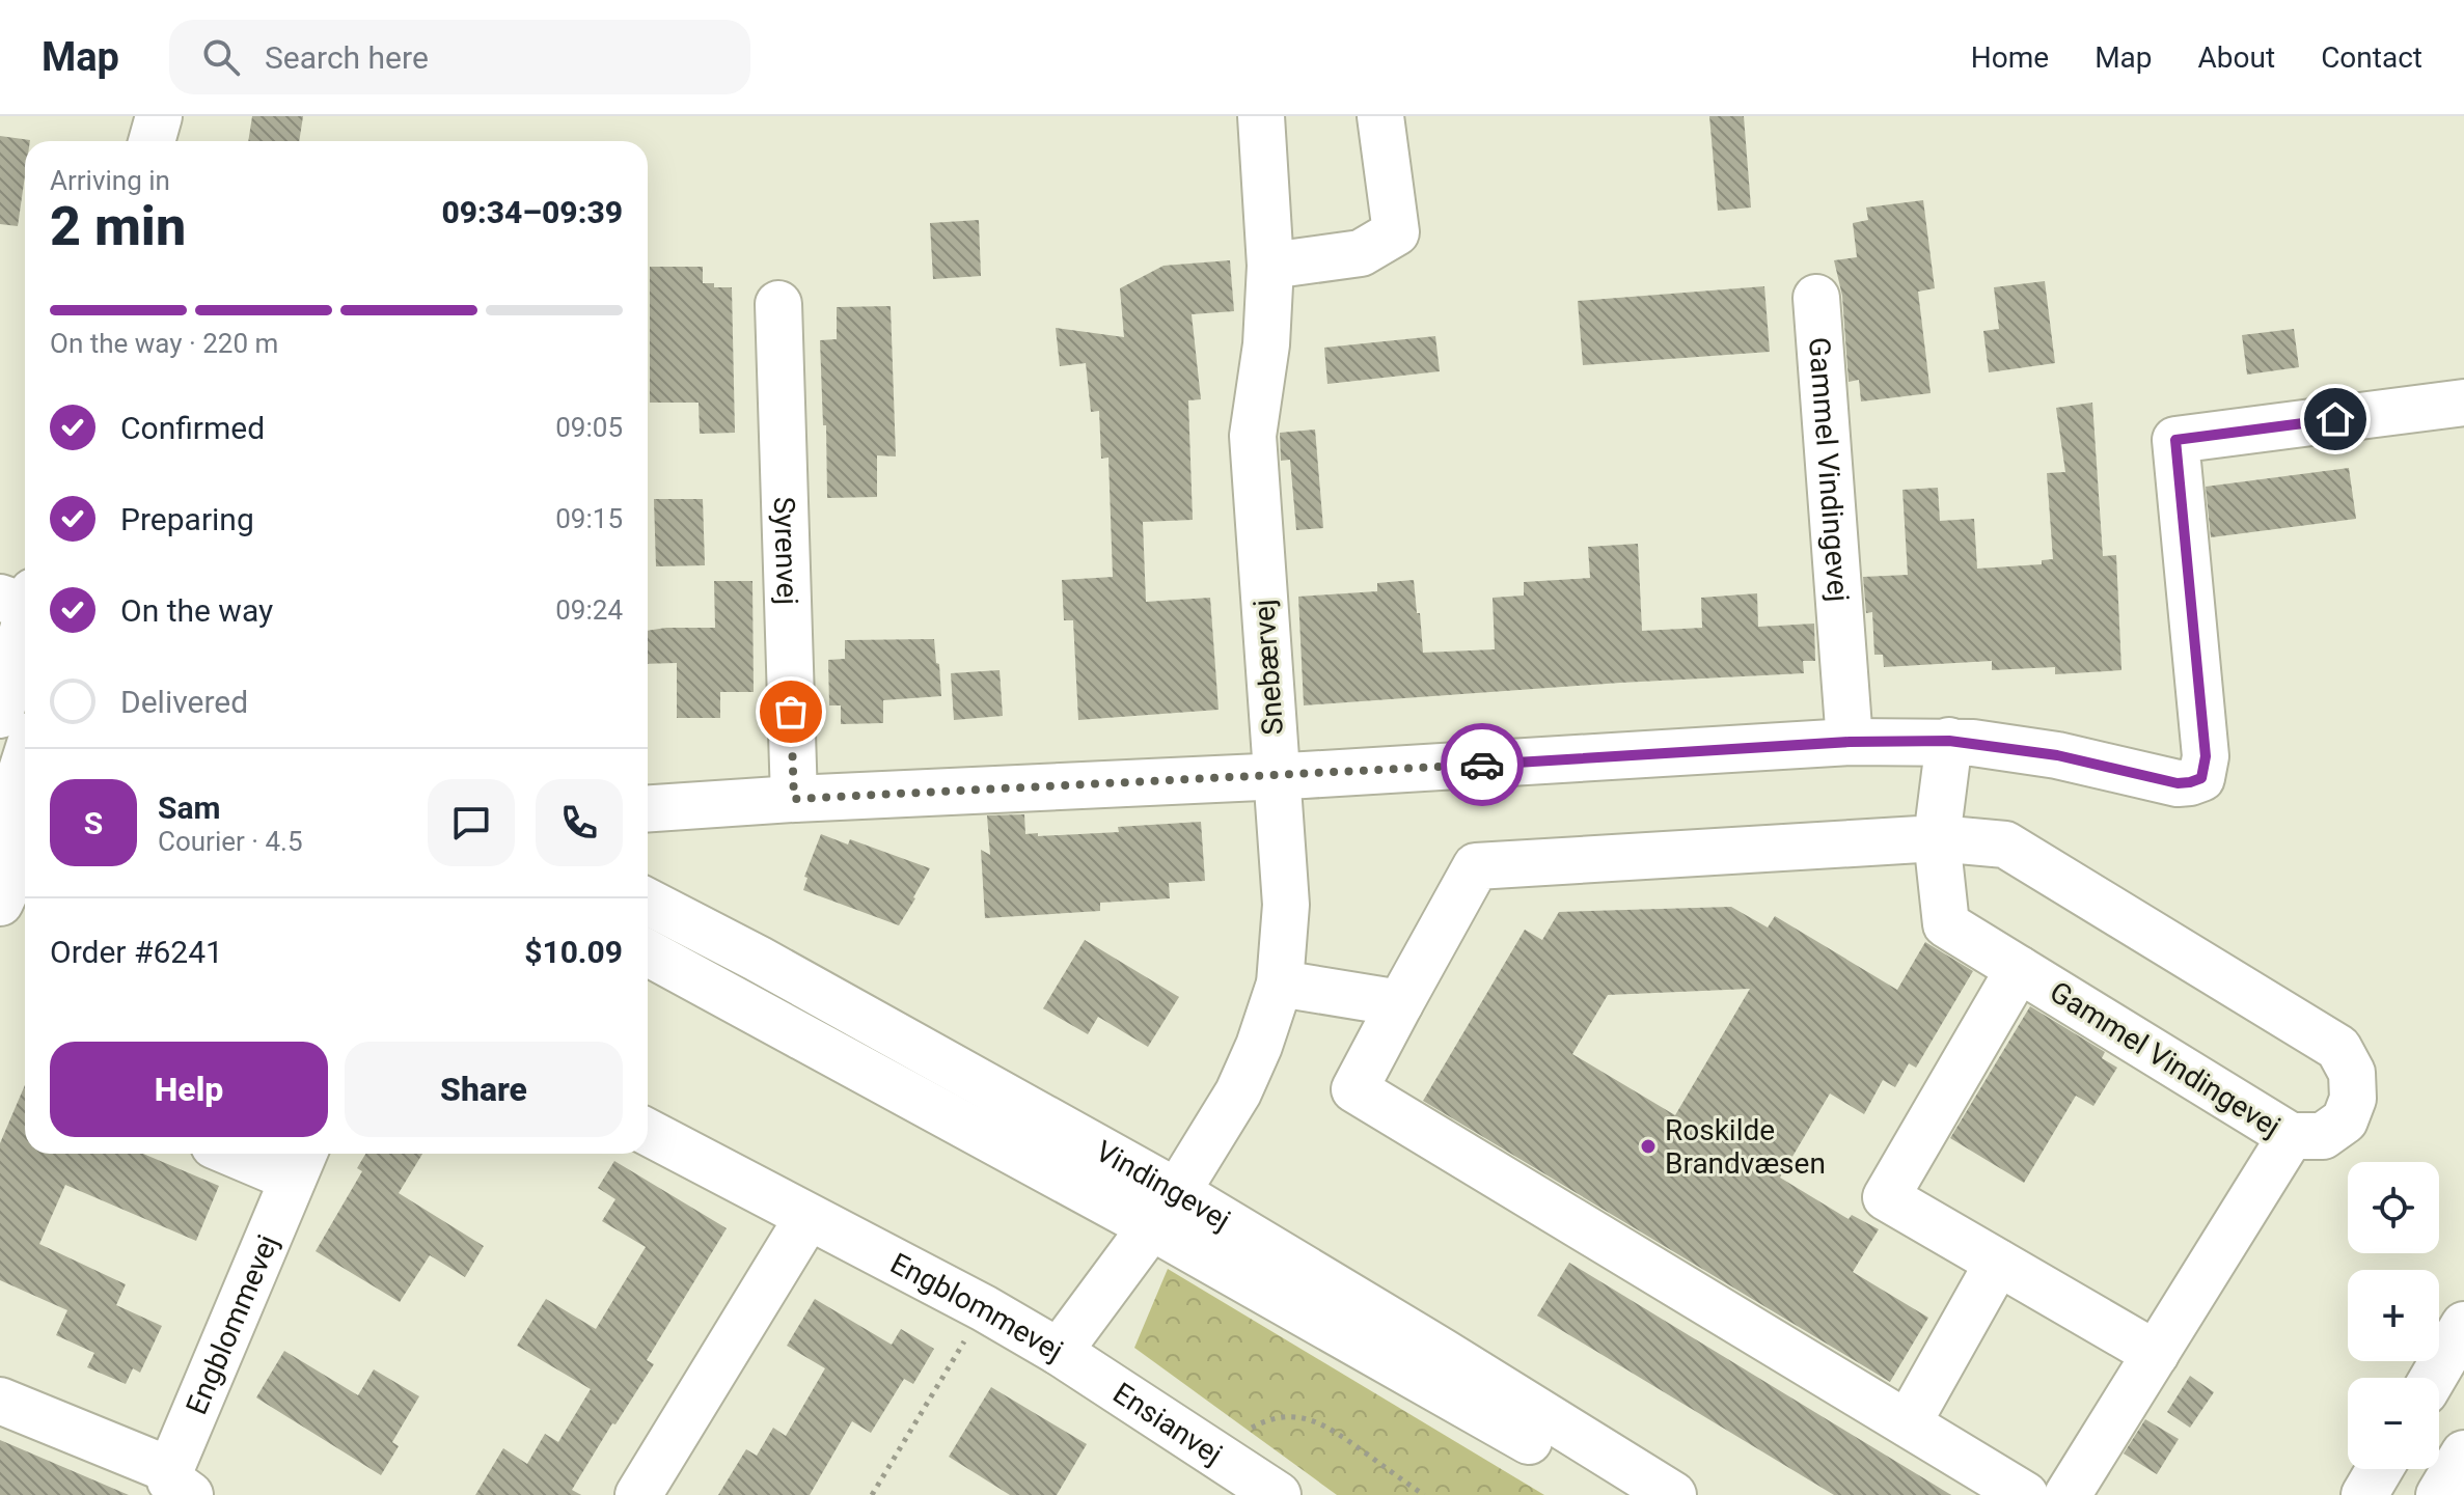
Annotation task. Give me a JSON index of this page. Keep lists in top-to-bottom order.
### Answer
{
  "streets": {
    "main road": [
      "Gammel Vindingevej",
      "Syrenvej",
      "Snebærvej",
      "Vindingevej",
      "Engblommevej",
      "Ensianvej"
    ]
  },
  "crossings": [
    ["Snebærvej", "Vindingevej"],
    ["Snebærvej", "Engblommevej"],
    ["Vindingevej", "Engblommevej"],
    ["Engblommevej", "Ensianvej"]
  ],
  "places": ["Roskilde Brandvæsen"],
  "page": {
    "header": "Map",
    "search": "Search here",
    "nav": [
      "Home",
      "Map",
      "About",
      "Contact"
    ],
    "heading": ["2 min", "Arriving in", "09:34–09:39"],
    "panel": [
      "Sam",
      "Courier · 4.5",
      "Order #6241",
      "$10.09"
    ],
    "bar": "On the way · 220 m",
    "list": [
      ["Confirmed", "09:05"],
      ["Preparing", "09:15"],
      ["On the way", "09:24"],
      "Delivered"
    ],
    "round": "S",
    "buttons": ["Help", "Share"],
    "map_buttons": ["+", "−"]
  }
}
